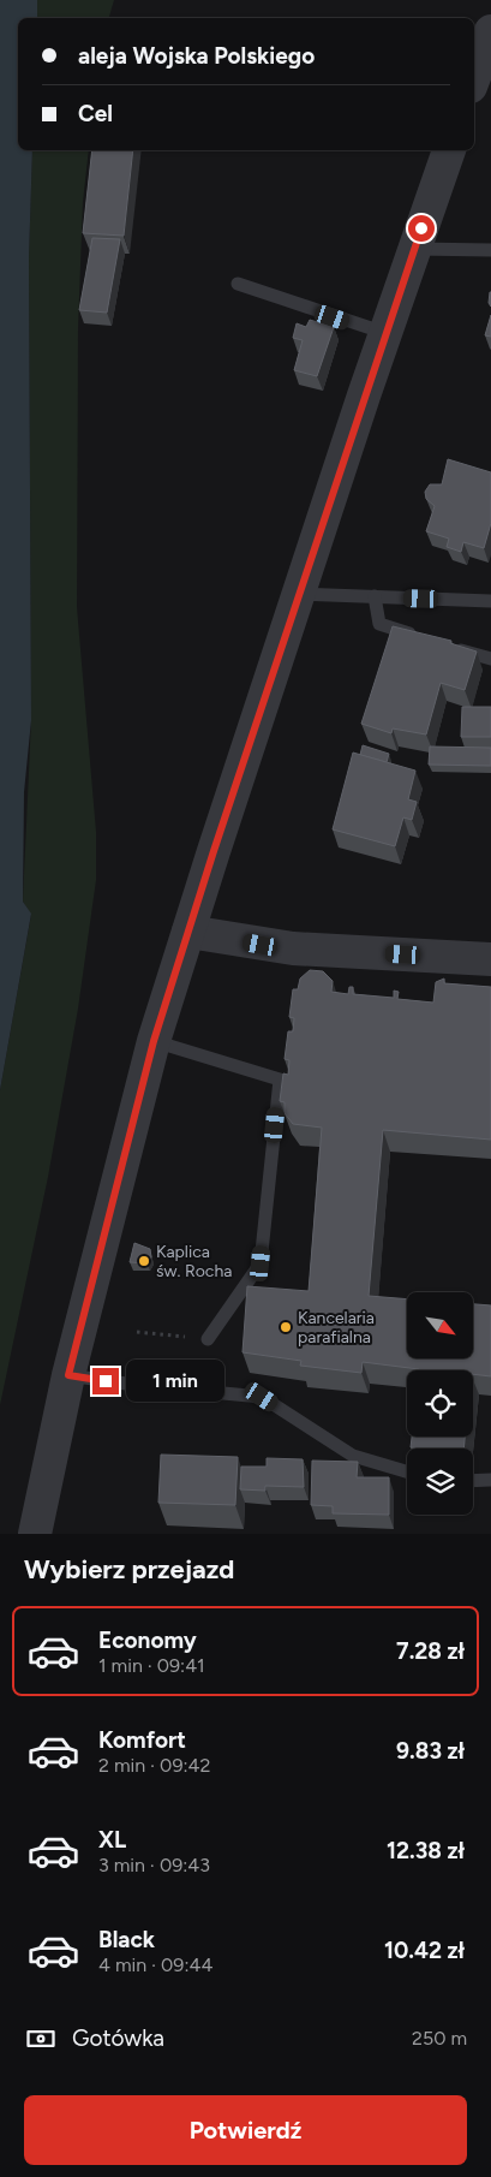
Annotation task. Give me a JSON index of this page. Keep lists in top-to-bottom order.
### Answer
{
  "places": ["Kaplica św. Rocha", "Kancelaria parafialna"],
  "north": "bottom right",
  "page": {
    "banner": ["aleja Wojska Polskiego", "Cel"],
    "bubble": "1 min",
    "heading": "Wybierz przejazd",
    "list": [
      {
        "name": "Economy",
        "note": "1 min · 09:41",
        "value": "7.28 zł"
      },
      {
        "name": "Komfort",
        "note": "2 min · 09:42",
        "value": "9.83 zł"
      },
      {
        "name": "XL",
        "note": "3 min · 09:43",
        "value": "12.38 zł"
      },
      {
        "name": "Black",
        "note": "4 min · 09:44",
        "value": "10.42 zł"
      }
    ],
    "pay": ["Gotówka", "250 m"],
    "buttons": "Potwierdź"
  }
}
